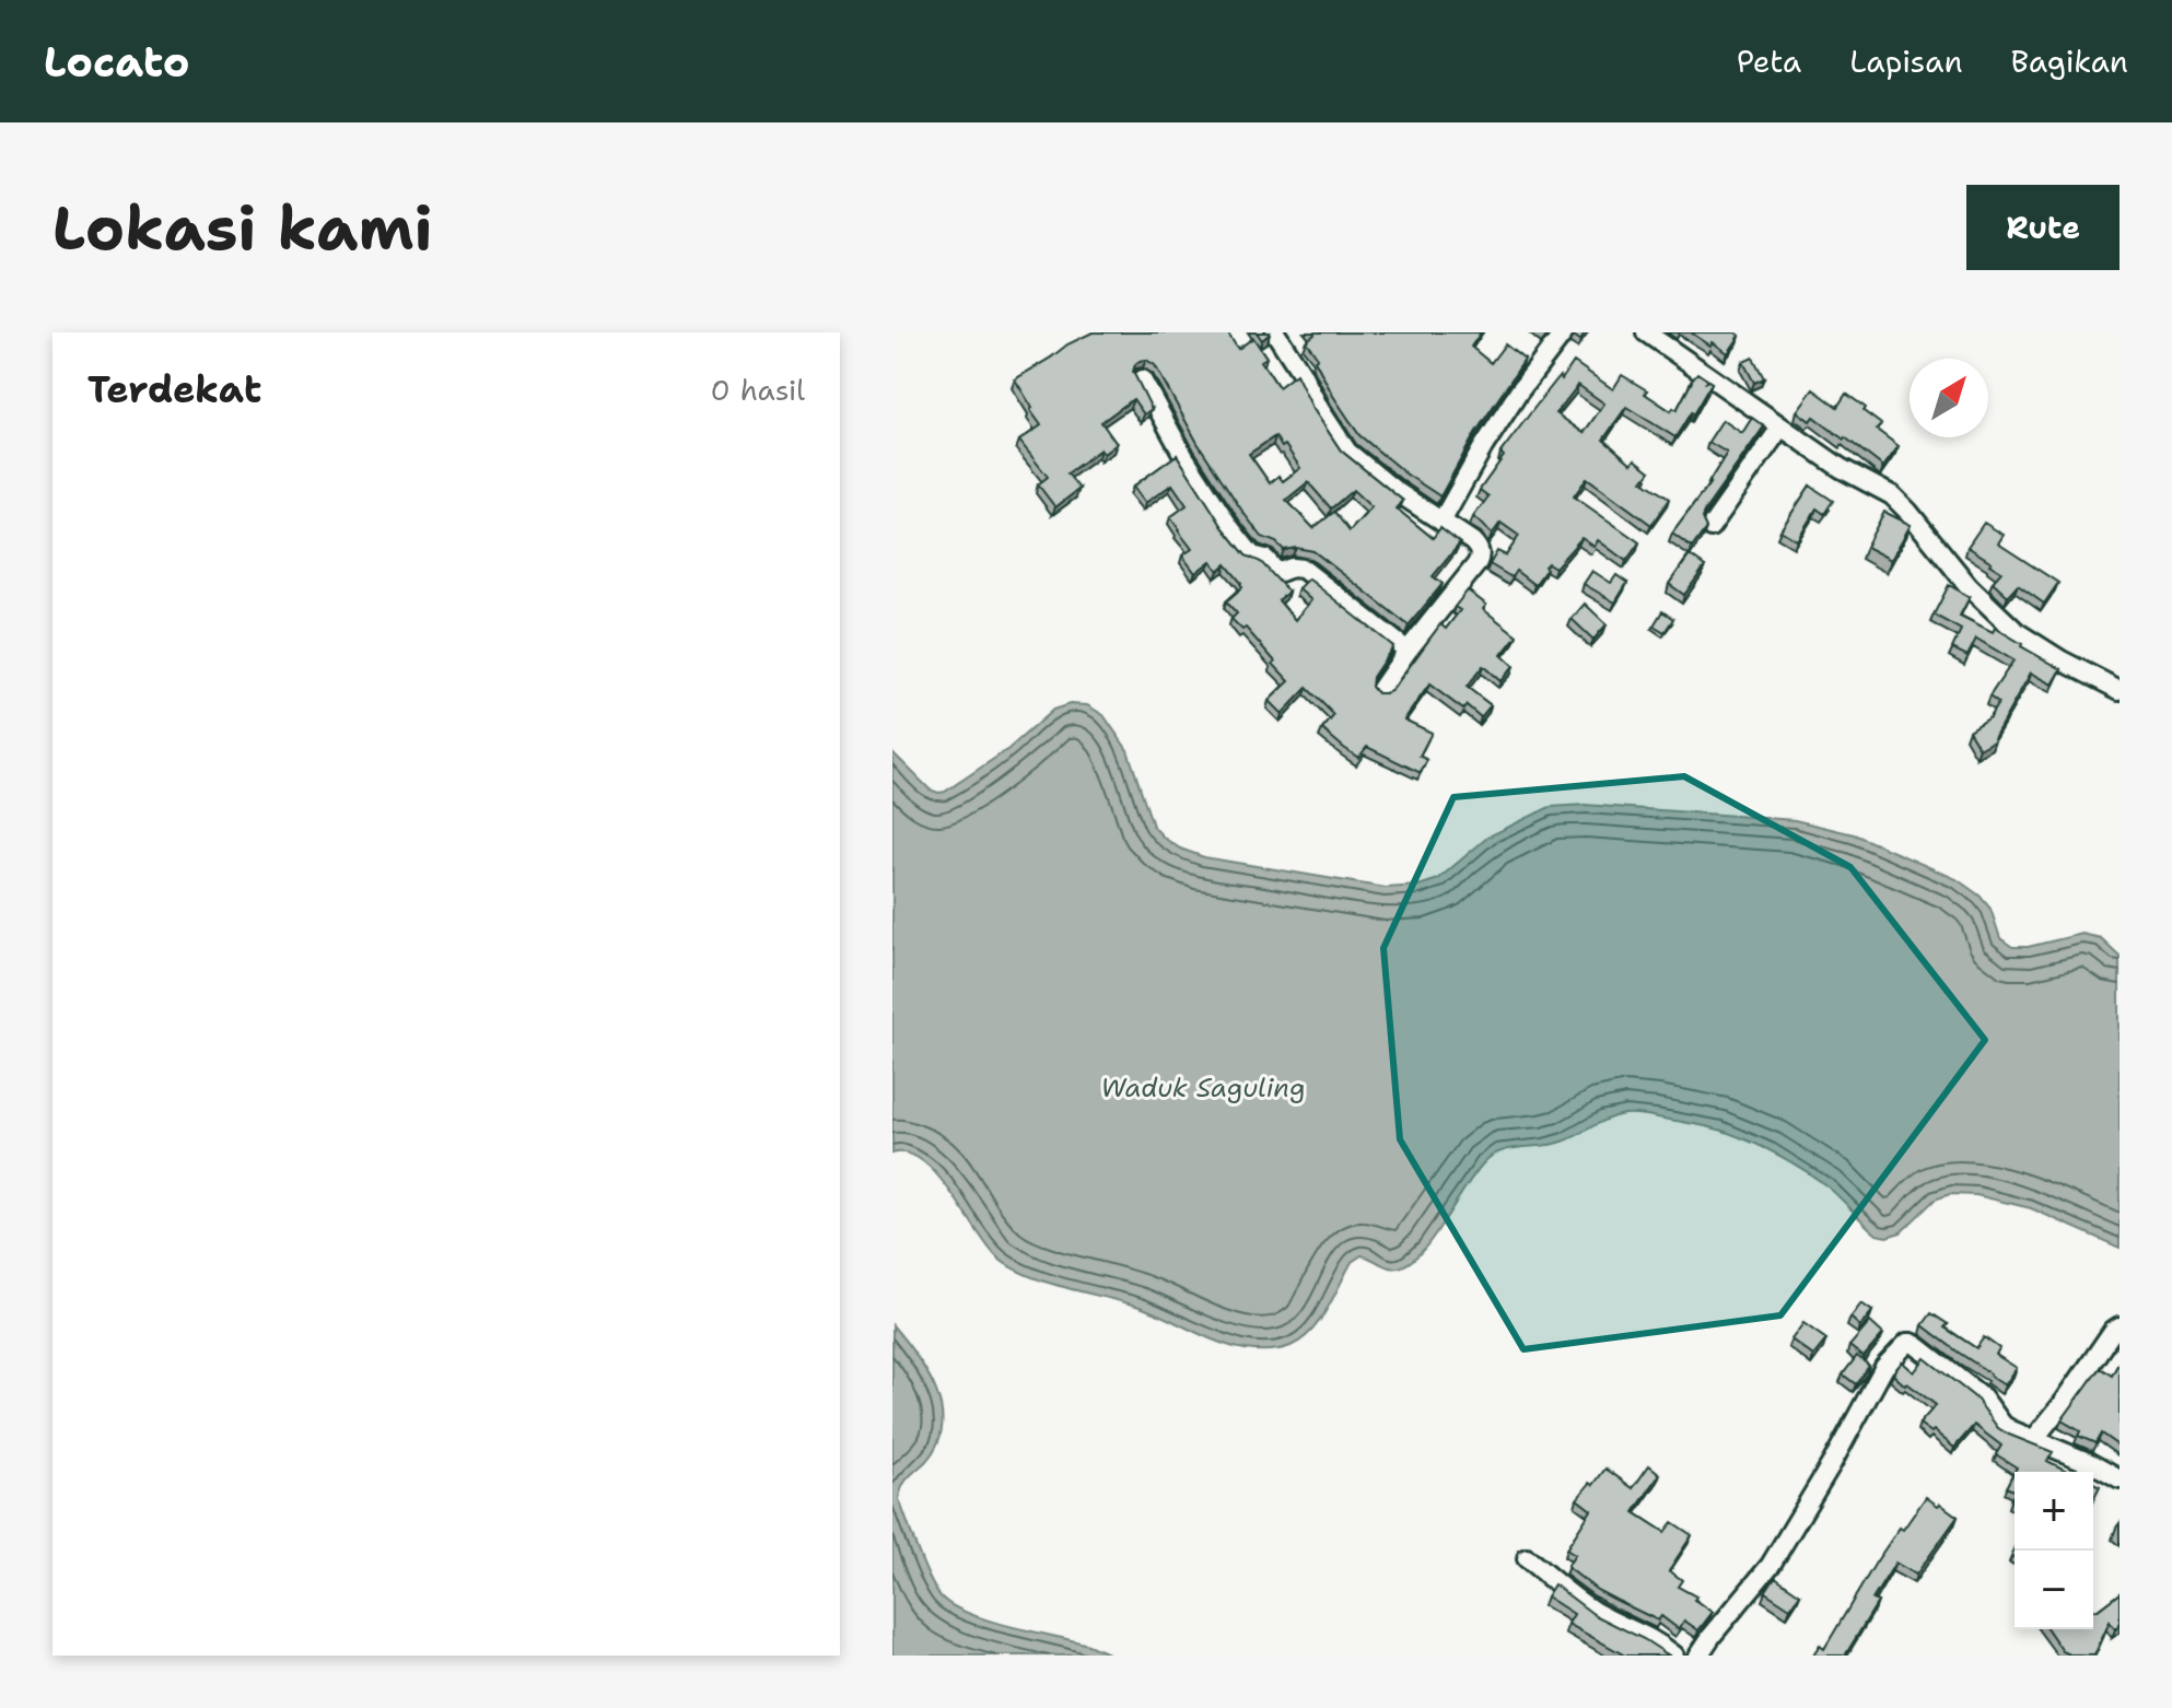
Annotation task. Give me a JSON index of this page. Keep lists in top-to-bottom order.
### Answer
{
  "water": ["Waduk Saguling"],
  "north": "top right",
  "page": {
    "header": "Locato",
    "nav": ["Peta", "Lapisan", "Bagikan"],
    "buttons": "Rute",
    "title": "Lokasi kami",
    "heading": ["Terdekat", "0 hasil"],
    "map_buttons": ["+", "−"]
  }
}
